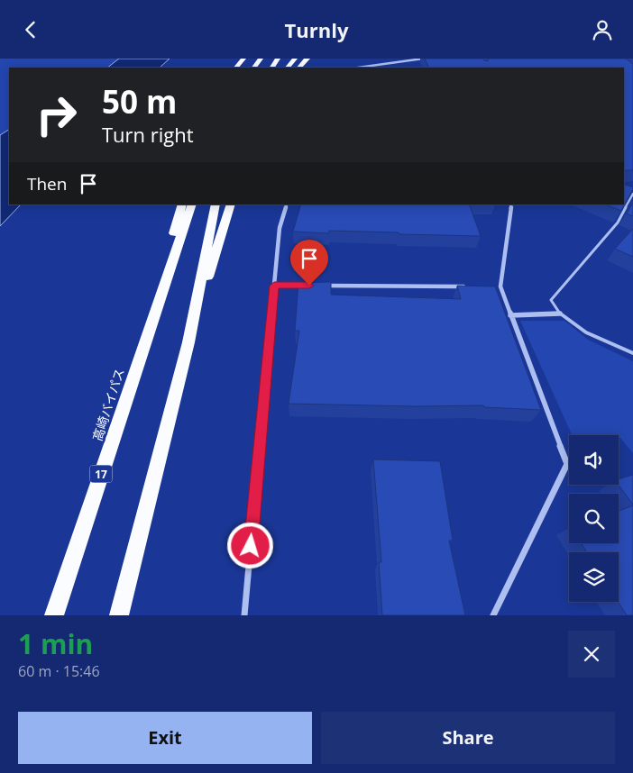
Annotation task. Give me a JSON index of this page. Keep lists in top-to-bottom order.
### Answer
{
  "streets": {
    "highway": ["高崎バイパス", "17"]
  },
  "page": {
    "header": "Turnly",
    "turn": ["50 m", "Turn right"],
    "then": "Then",
    "heading": ["1 min", "60 m · 15:46"],
    "buttons": ["Exit", "Share"]
  }
}
